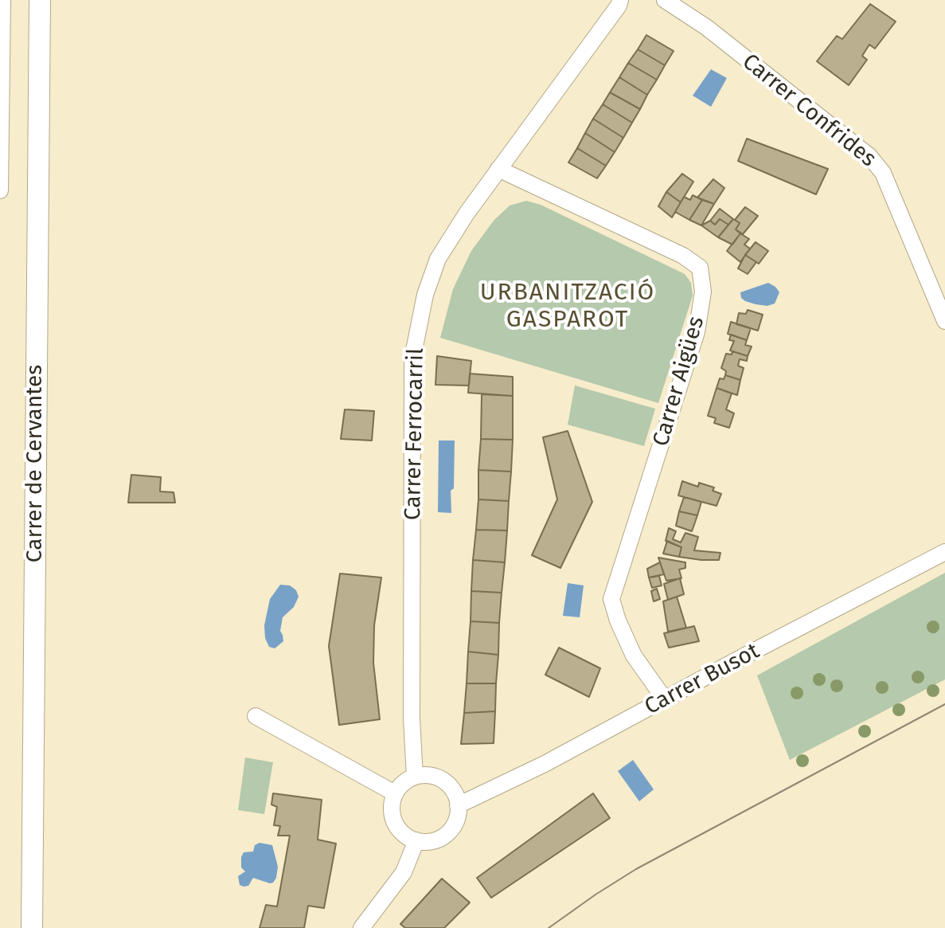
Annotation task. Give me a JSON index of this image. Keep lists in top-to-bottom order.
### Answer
{
  "streets": {
    "main road": ["Carrer de Cervantes"],
    "street": [
      "Carrer Confrides",
      "Carrer Aigües",
      "Carrer Ferrocarril",
      "Carrer Busot"
    ]
  },
  "crossings": [
    ["Carrer Aigües", "Carrer Ferrocarril"],
    ["Carrer Aigües", "Carrer Busot"],
    ["Carrer Ferrocarril", "Carrer Busot"]
  ],
  "districts": ["URBANITZACIÓ GASPAROT"]
}
